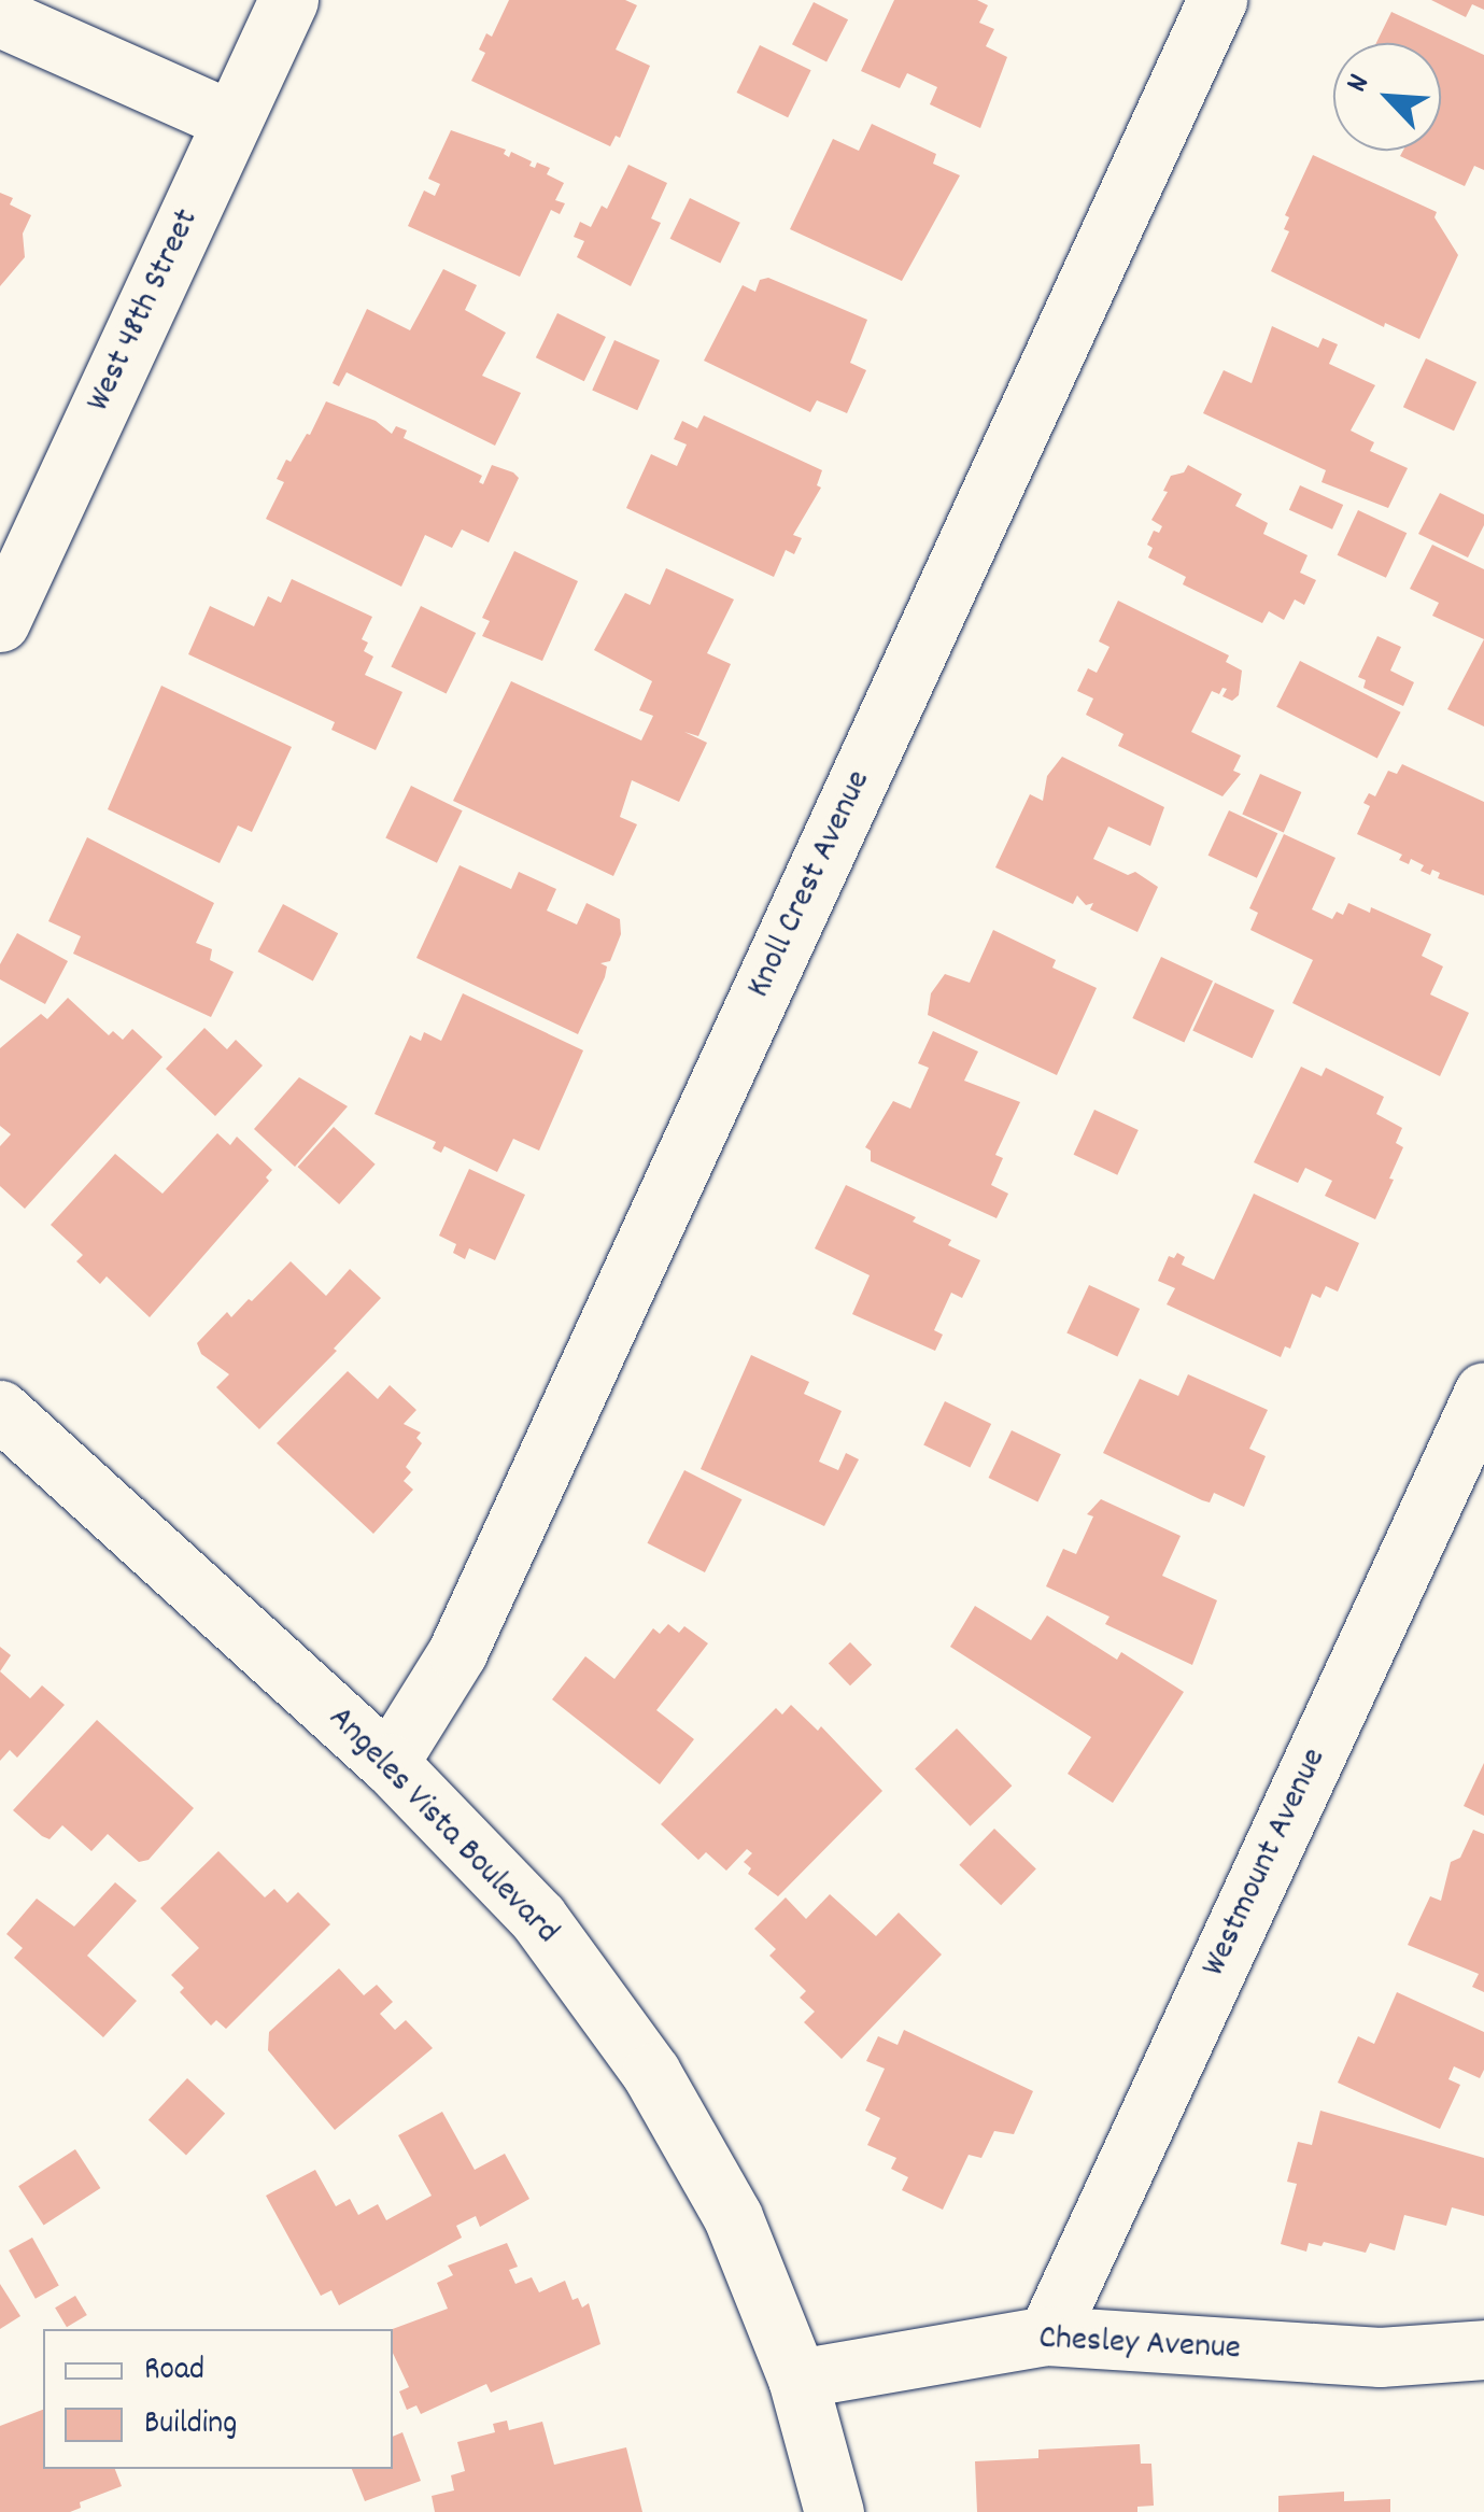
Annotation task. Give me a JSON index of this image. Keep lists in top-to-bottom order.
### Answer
{
  "streets": {
    "street": [
      "West 48th Street",
      "Knoll Crest Avenue",
      "Angeles Vista Boulevard",
      "Westmount Avenue",
      "Chesley Avenue"
    ]
  },
  "crossings": [
    ["Knoll Crest Avenue", "Angeles Vista Boulevard"],
    ["Angeles Vista Boulevard", "Chesley Avenue"],
    ["Westmount Avenue", "Chesley Avenue"]
  ],
  "legend": ["Road", "Building"],
  "north": "top left"
}
